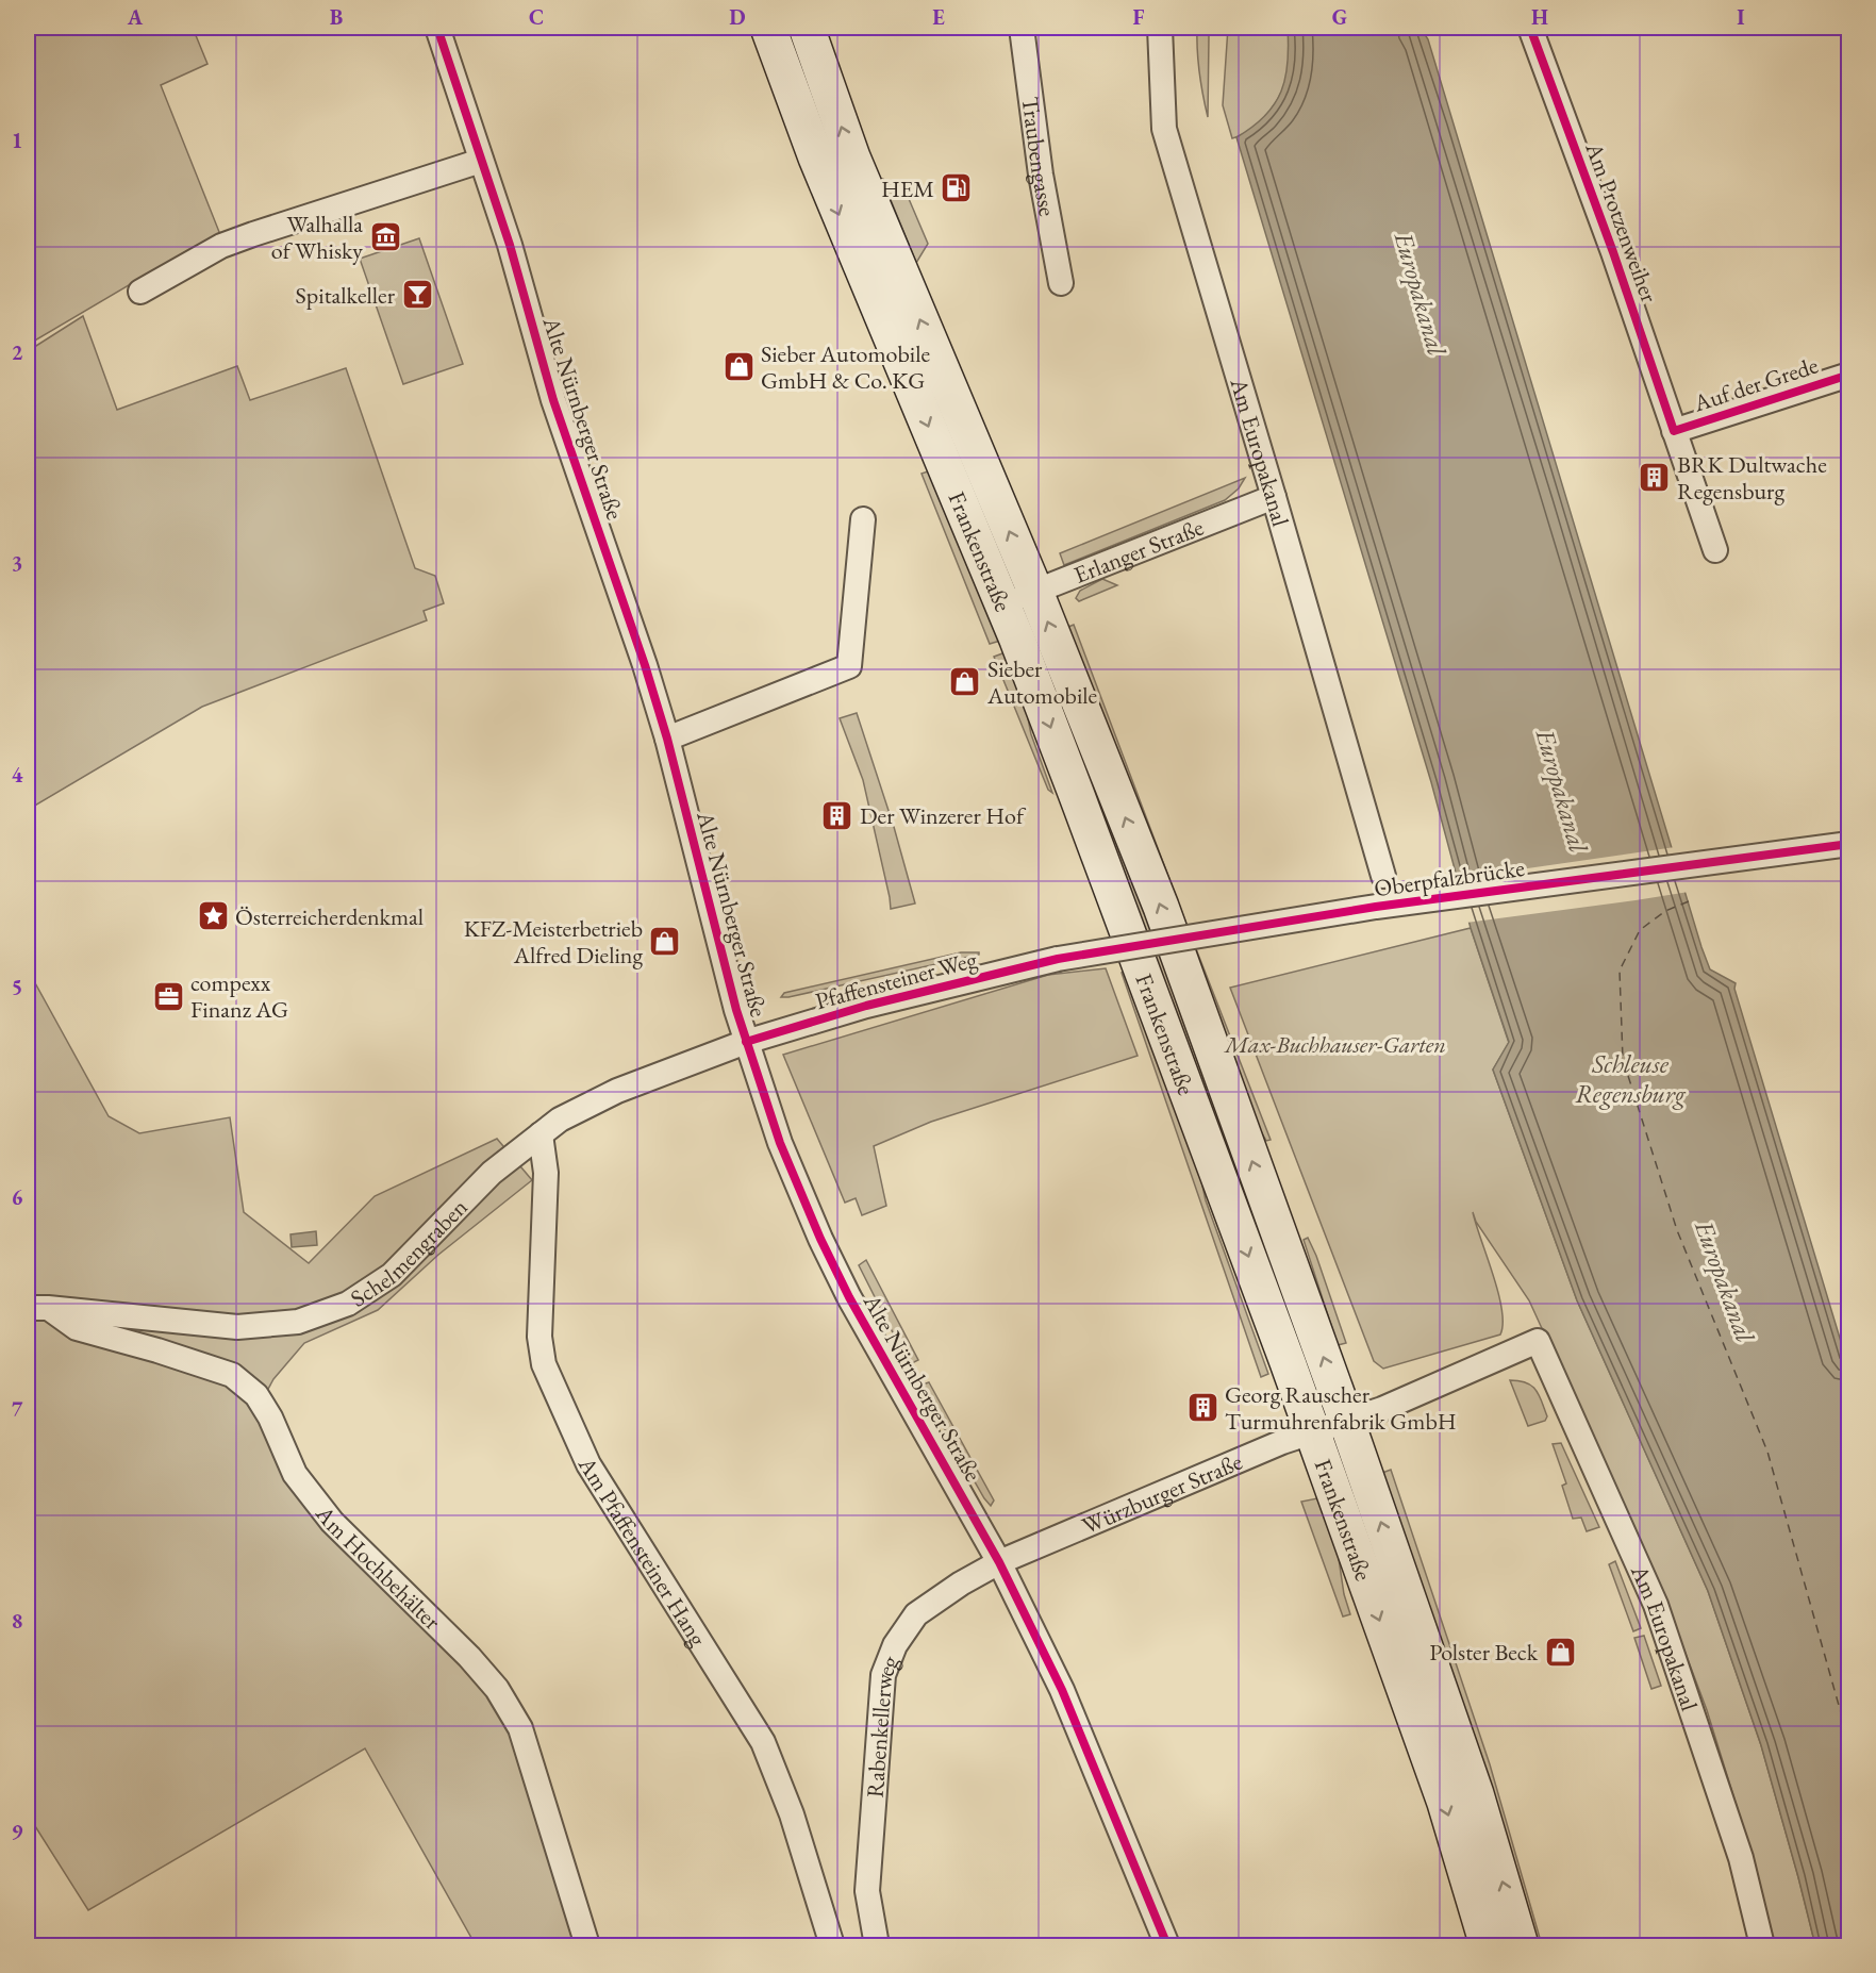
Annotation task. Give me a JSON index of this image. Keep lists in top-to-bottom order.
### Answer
{
  "streets": {
    "main road": ["Frankenstraße"],
    "street": [
      "Traubengasse",
      "Am Protzenweiher",
      "Auf der Grede",
      "Alte Nürnberger Straße",
      "Am Europakanal",
      "Erlanger Straße",
      "Oberpfalzbrücke",
      "Pfaffensteiner Weg",
      "Schelmengraben",
      "Würzburger Straße",
      "Am Pfaffensteiner Hang",
      "Am Hochbehälter",
      "Rabenkellerweg"
    ]
  },
  "crossings": [
    ["Am Protzenweiher", "Auf der Grede"],
    ["Alte Nürnberger Straße", "Pfaffensteiner Weg"],
    ["Alte Nürnberger Straße", "Schelmengraben"],
    ["Alte Nürnberger Straße", "Würzburger Straße"],
    ["Alte Nürnberger Straße", "Rabenkellerweg"],
    ["Am Europakanal", "Erlanger Straße"],
    ["Am Europakanal", "Würzburger Straße"],
    ["Frankenstraße", "Erlanger Straße"],
    ["Frankenstraße", "Würzburger Straße"],
    ["Oberpfalzbrücke", "Pfaffensteiner Weg"],
    ["Pfaffensteiner Weg", "Schelmengraben"],
    ["Schelmengraben", "Am Pfaffensteiner Hang"],
    ["Schelmengraben", "Am Hochbehälter"],
    ["Würzburger Straße", "Rabenkellerweg"]
  ],
  "water": ["Europakanal", "Schleuse Regensburg"],
  "parks": ["Max-Buchhauser-Garten"],
  "places": {
    "fuel station": ["HEM"],
    "museum": ["Walhalla of Whisky"],
    "bar": ["Spitalkeller"],
    "shop": [
      "Sieber Automobile GmbH & Co. KG",
      "Sieber Automobile",
      "KFZ-Meisterbetrieb Alfred Dieling",
      "Polster Beck"
    ],
    "building": ["BRK Dultwache Regensburg", "Der Winzerer Hof", "Georg Rauscher Turmuhrenfabrik GmbH"],
    "place": ["Österreicherdenkmal"],
    "office": ["compexx Finanz AG"]
  },
  "grid": {
    "columns": [
      "A",
      "B",
      "C",
      "D",
      "E",
      "F",
      "G",
      "H",
      "I"
    ],
    "rows": [
      "1",
      "2",
      "3",
      "4",
      "5",
      "6",
      "7",
      "8",
      "9"
    ]
  }
}
